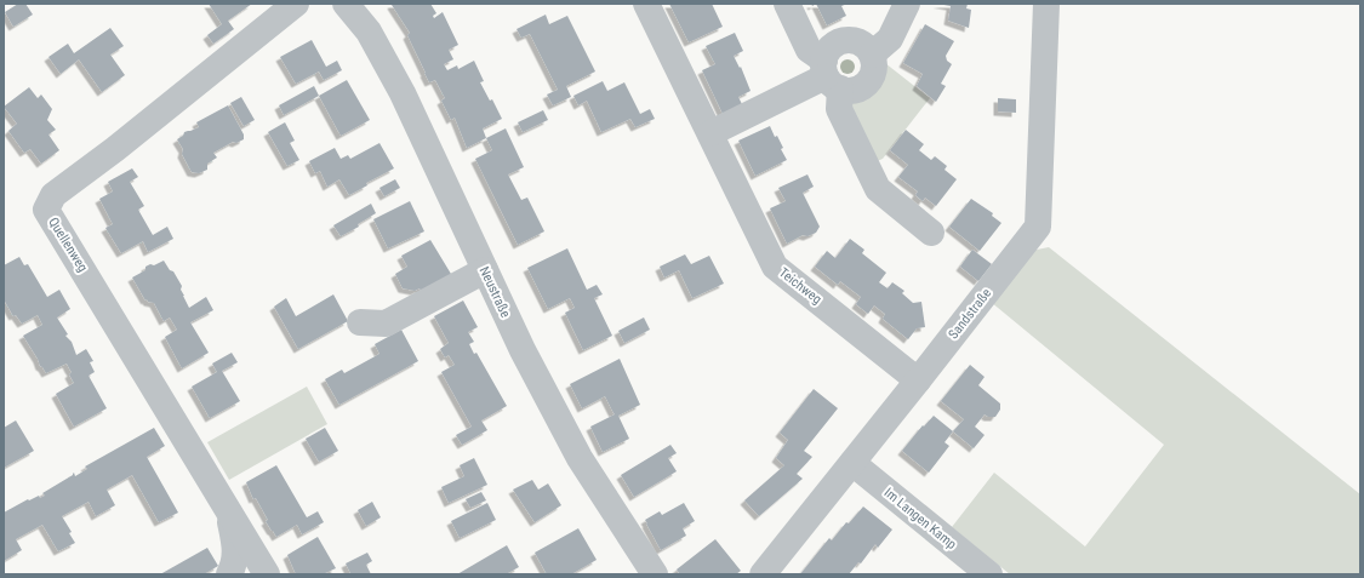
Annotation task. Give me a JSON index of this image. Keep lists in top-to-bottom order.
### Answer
{
  "streets": {
    "street": [
      "Quellenweg",
      "Teichweg",
      "Neustraße",
      "Sandstraße",
      "Im Langen Kamp"
    ]
  },
  "crossings": [
    ["Teichweg", "Sandstraße"],
    ["Sandstraße", "Im Langen Kamp"]
  ]
}
